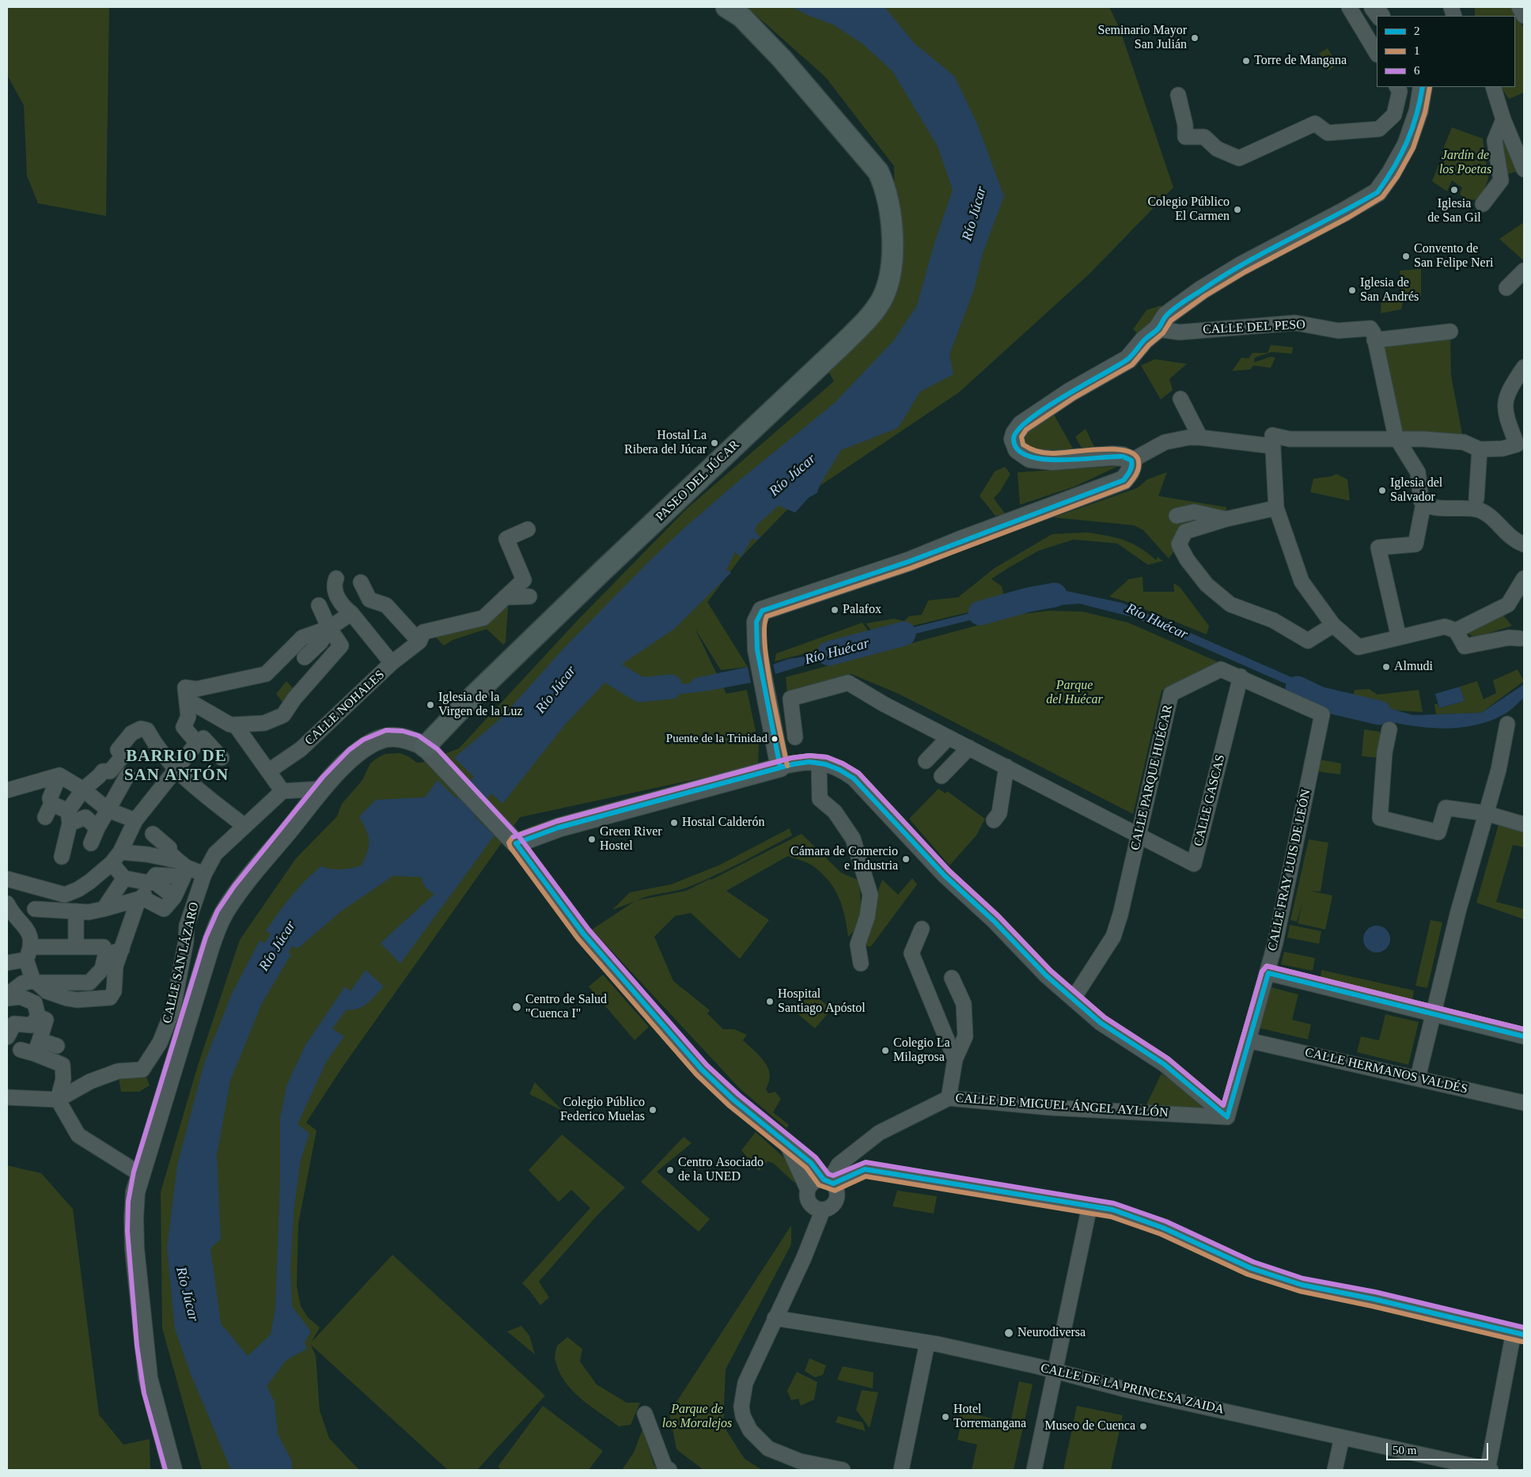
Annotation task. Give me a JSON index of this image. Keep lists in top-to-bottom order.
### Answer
{
  "streets": {
    "main road": ["PASEO DEL JÚCAR"],
    "street": [
      "CALLE DEL PESO",
      "CALLE NOHALES",
      "CALLE PARQUE HUÉCAR",
      "CALLE GASCAS",
      "CALLE FRAY LUIS DE LEÓN",
      "CALLE SAN LÁZARO",
      "CALLE HERMANOS VALDÉS",
      "CALLE DE MIGUEL ÁNGEL AYLLÓN",
      "CALLE DE LA PRINCESA ZAIDA"
    ]
  },
  "crossings": [
    ["CALLE PARQUE HUÉCAR", "CALLE GASCAS"],
    ["CALLE PARQUE HUÉCAR", "CALLE FRAY LUIS DE LEÓN"],
    ["CALLE GASCAS", "CALLE FRAY LUIS DE LEÓN"],
    ["CALLE FRAY LUIS DE LEÓN", "CALLE HERMANOS VALDÉS"],
    ["CALLE FRAY LUIS DE LEÓN", "CALLE DE MIGUEL ÁNGEL AYLLÓN"]
  ],
  "districts": ["BARRIO DE SAN ANTÓN"],
  "water": ["Río Júcar", "Río Huécar"],
  "parks": ["Jardín de los Poetas", "Parque del Huécar", "Parque de los Moralejos"],
  "places": [
    "Seminario Mayor San Julián",
    "Torre de Mangana",
    "Iglesia de San Gil",
    "Colegio Público El Carmen",
    "Convento de San Felipe Neri",
    "Iglesia de San Andrés",
    "Hostal La Ribera del Júcar",
    "Iglesia del Salvador",
    "Palafox",
    "Almudi",
    "Iglesia de la Virgen de la Luz",
    "Puente de la Trinidad",
    "Hostal Calderón",
    "Green River Hostel",
    "Cámara de Comercio e Industria",
    "Hospital Santiago Apóstol",
    "Centro de Salud \"Cuenca I\"",
    "Colegio La Milagrosa",
    "Colegio Público Federico Muelas",
    "Centro Asociado de la UNED",
    "Neurodiversa",
    "Hotel Torremangana",
    "Museo de Cuenca"
  ],
  "lines": ["transit line 2", "transit line 1", "transit line 6"],
  "legend": ["2", "1", "6"],
  "scale_bar": "50 m"
}
